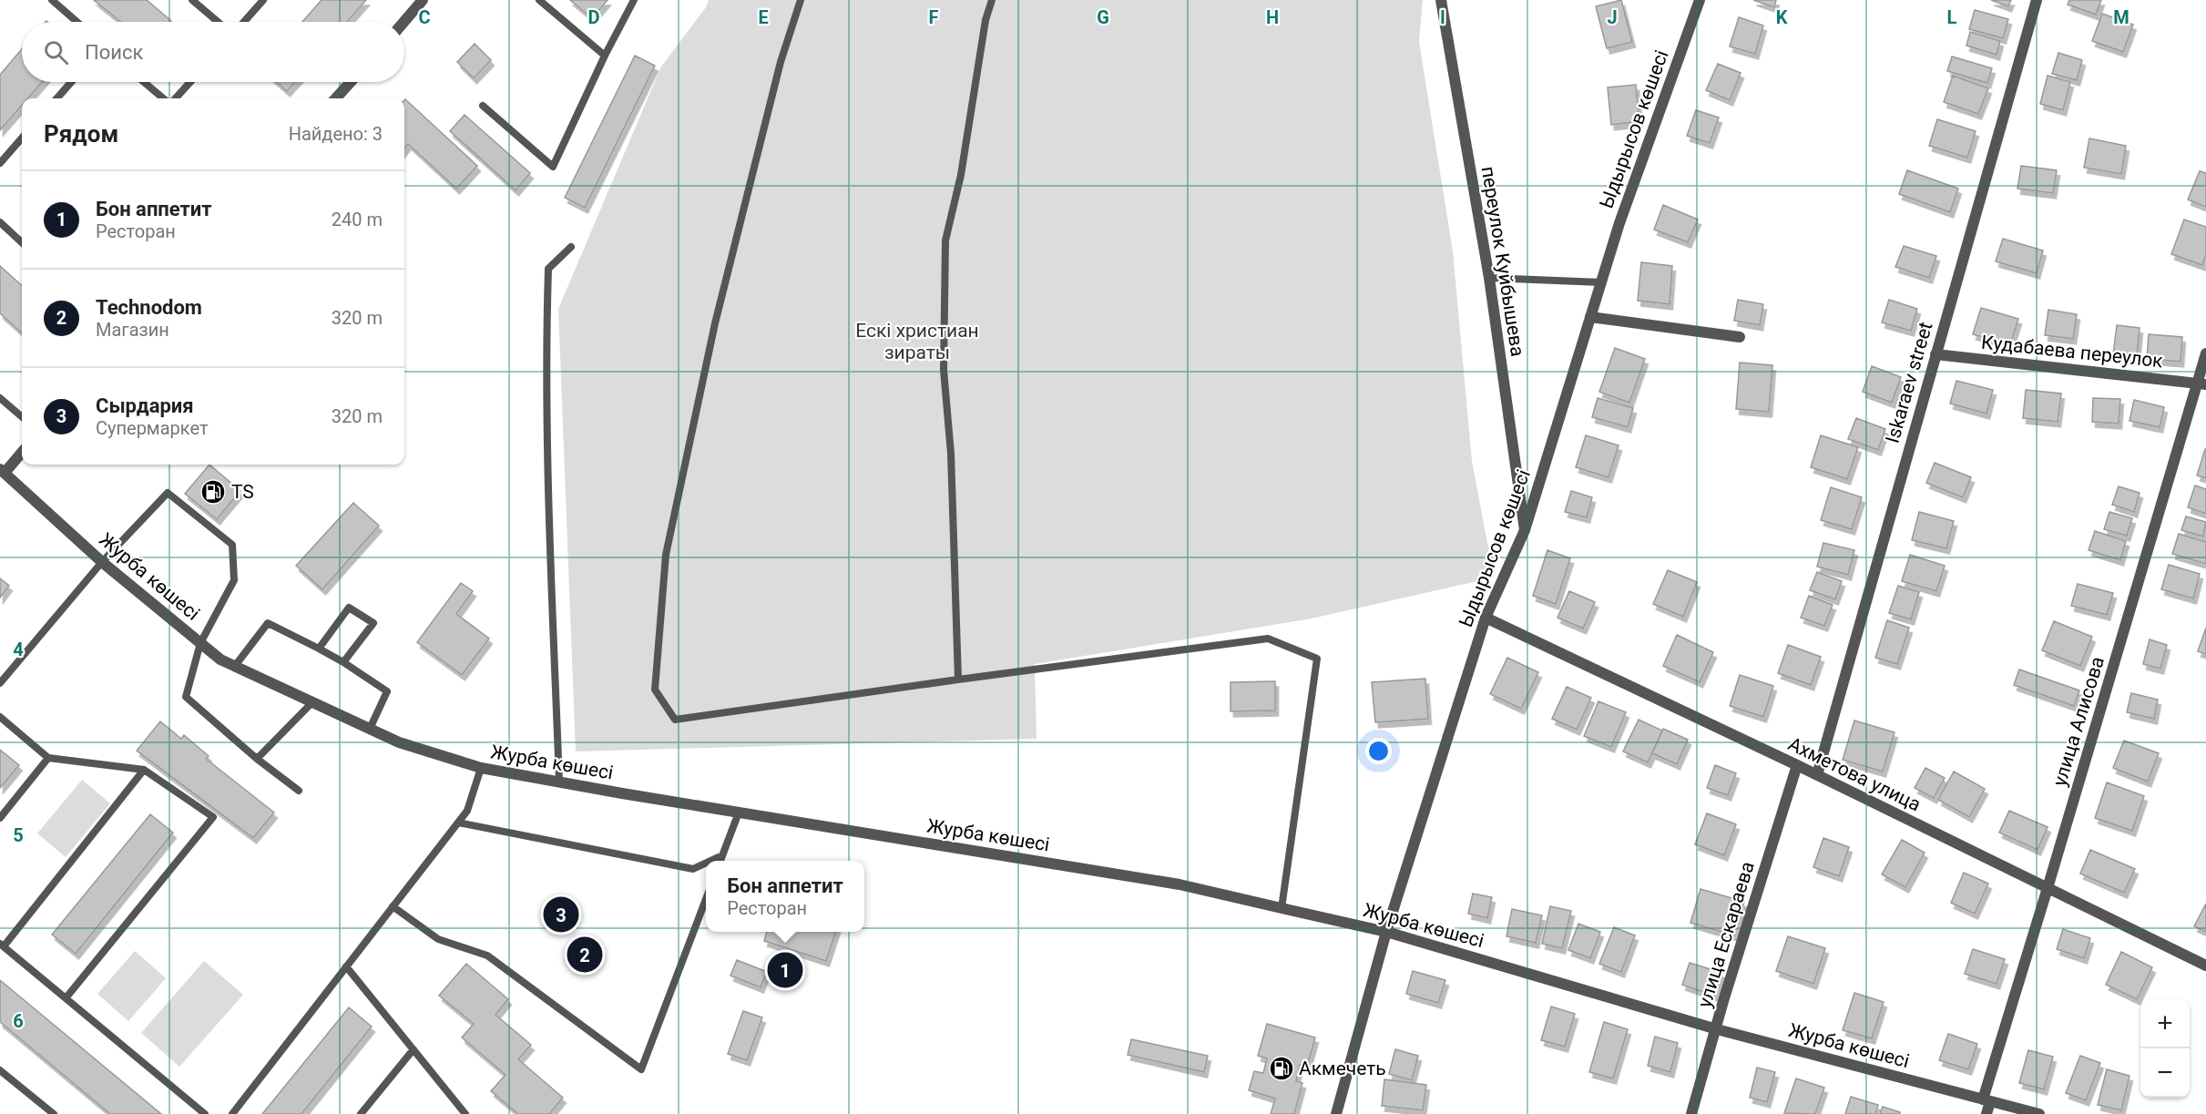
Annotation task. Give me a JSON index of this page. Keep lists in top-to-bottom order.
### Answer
{
  "streets": {
    "street": [
      "Ыдырысов көшесі",
      "переулок Куйбышева",
      "Кудабаева переулок",
      "Iskaraev street",
      "Журба көшесі",
      "улица Алисова",
      "Ахметова улица",
      "улица Ескараева"
    ]
  },
  "crossings": [
    ["Ыдырысов көшесі", "переулок Куйбышева"],
    ["Ыдырысов көшесі", "Журба көшесі"],
    ["Ыдырысов көшесі", "Ахметова улица"],
    ["Кудабаева переулок", "Iskaraev street"],
    ["Кудабаева переулок", "улица Алисова"],
    ["Iskaraev street", "Ахметова улица"],
    ["Журба көшесі", "улица Алисова"],
    ["Журба көшесі", "улица Ескараева"],
    ["улица Алисова", "Ахметова улица"],
    ["Ахметова улица", "улица Ескараева"]
  ],
  "parks": ["Ескі христиан зираты"],
  "places": {
    "fuel station": ["TS", "Акмечеть"]
  },
  "page": {
    "search": "Поиск",
    "heading": ["Рядом", "Найдено: 3"],
    "list": [
      {
        "mark": "1",
        "name": "Бон аппетит",
        "note": "Ресторан",
        "value": "240 m"
      },
      {
        "mark": "2",
        "name": "Technodom",
        "note": "Магазин",
        "value": "320 m"
      },
      {
        "mark": "3",
        "name": "Сырдария",
        "note": "Супермаркет",
        "value": "320 m"
      }
    ],
    "popup": ["Бон аппетит", "Ресторан"],
    "pins": ["3", "2", "1"],
    "map_buttons": ["+", "−"]
  },
  "grid": {
    "columns": [
      "C",
      "D",
      "E",
      "F",
      "G",
      "H",
      "I",
      "J",
      "K",
      "L",
      "M"
    ],
    "rows": ["4", "5", "6"]
  }
}
